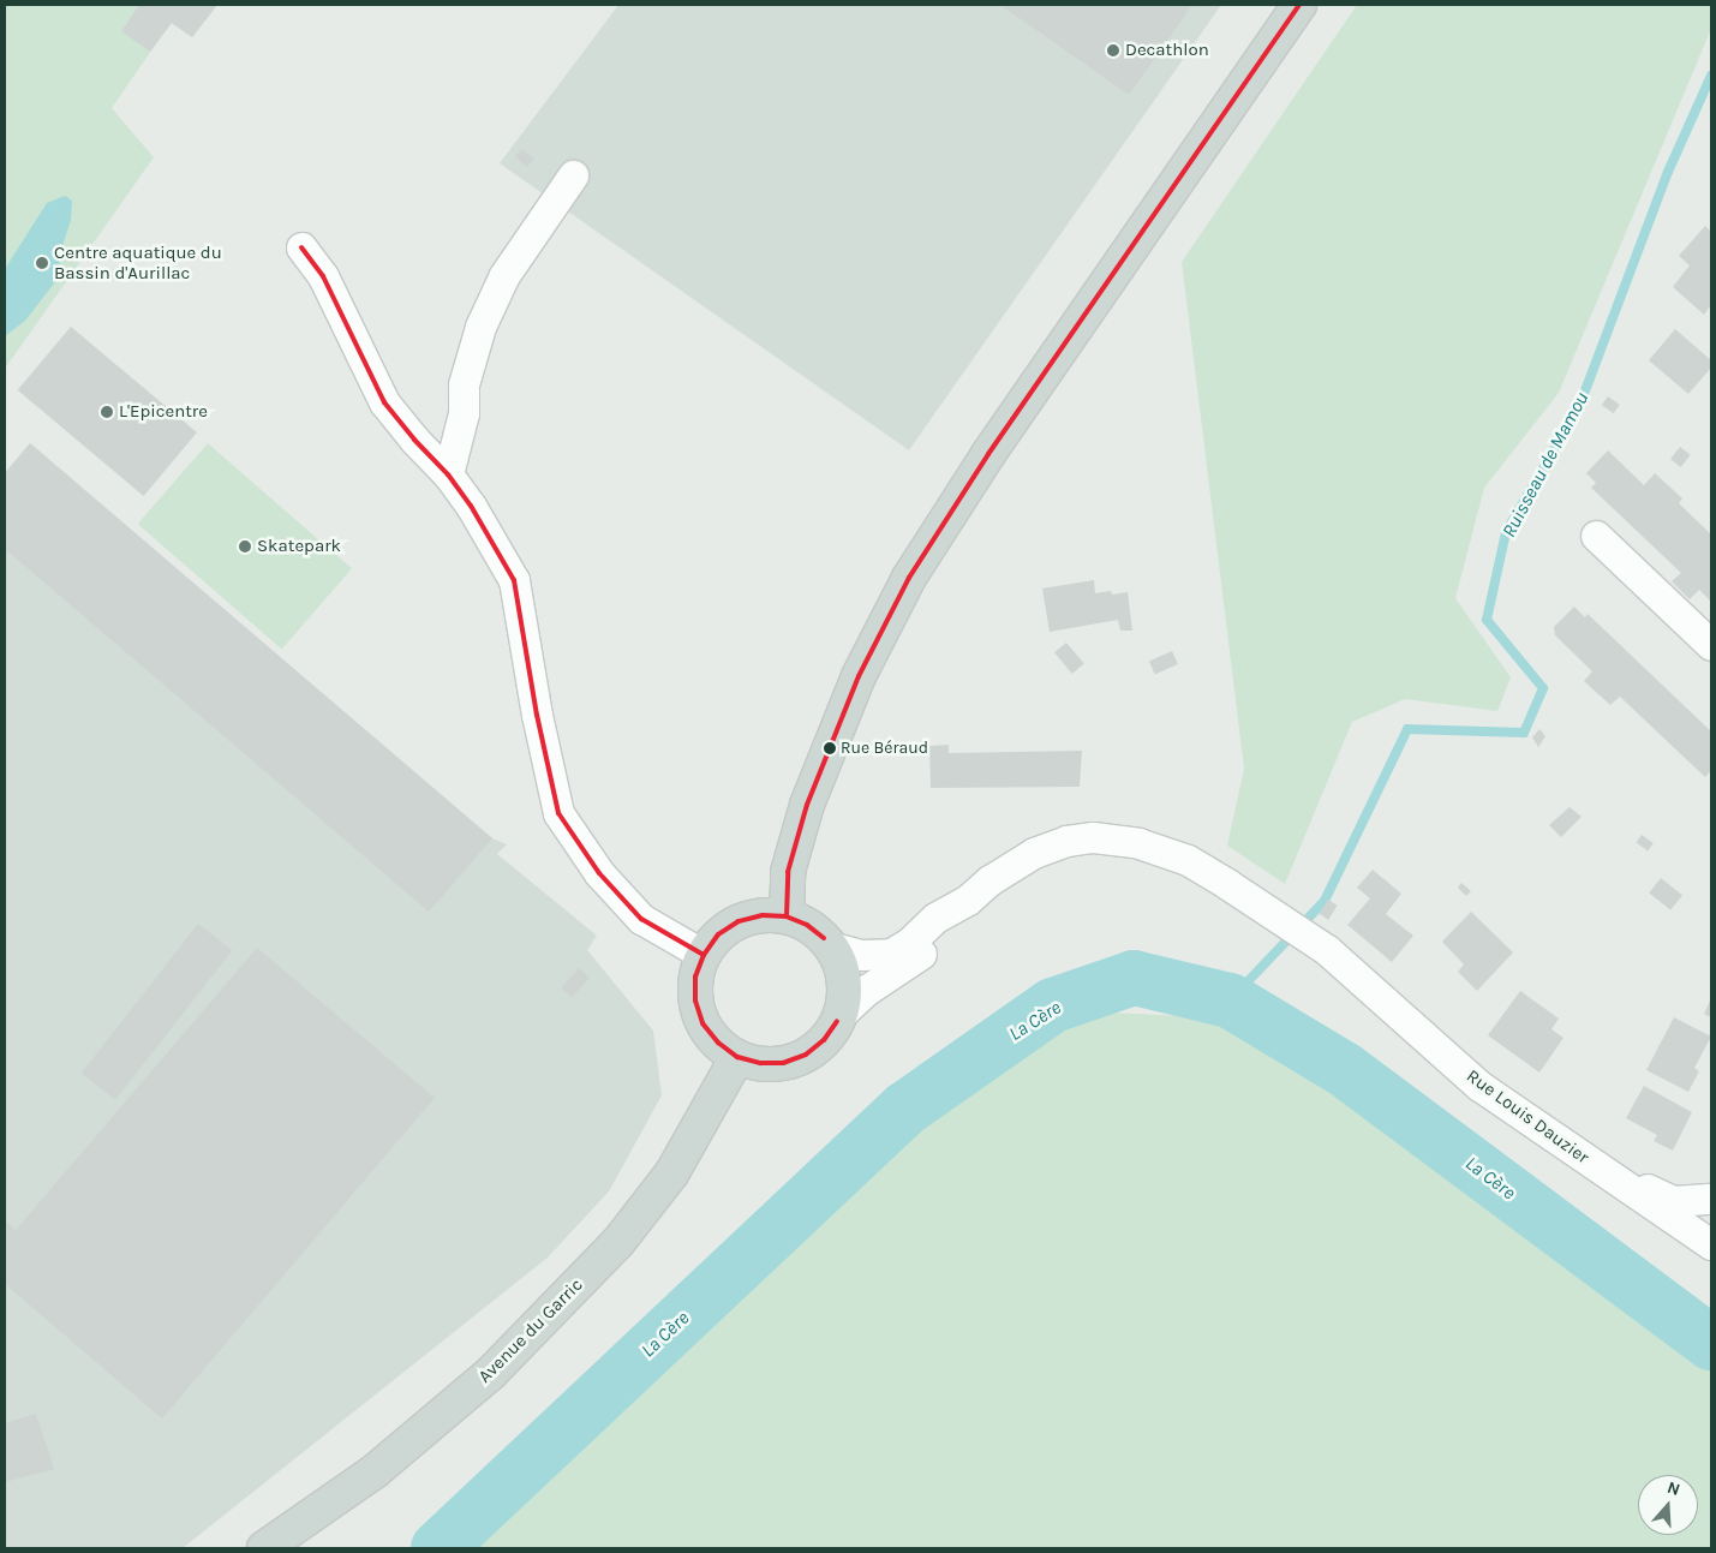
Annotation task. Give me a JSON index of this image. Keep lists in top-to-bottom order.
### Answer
{
  "streets": {
    "main road": ["Avenue du Garric"],
    "street": ["Rue Louis Dauzier"]
  },
  "water": ["Ruisseau de Mamou", "La Cère"],
  "places": [
    "Decathlon",
    "Centre aquatique du Bassin d'Aurillac",
    "L'Epicentre",
    "Skatepark",
    "Rue Béraud"
  ],
  "north": "top"
}
